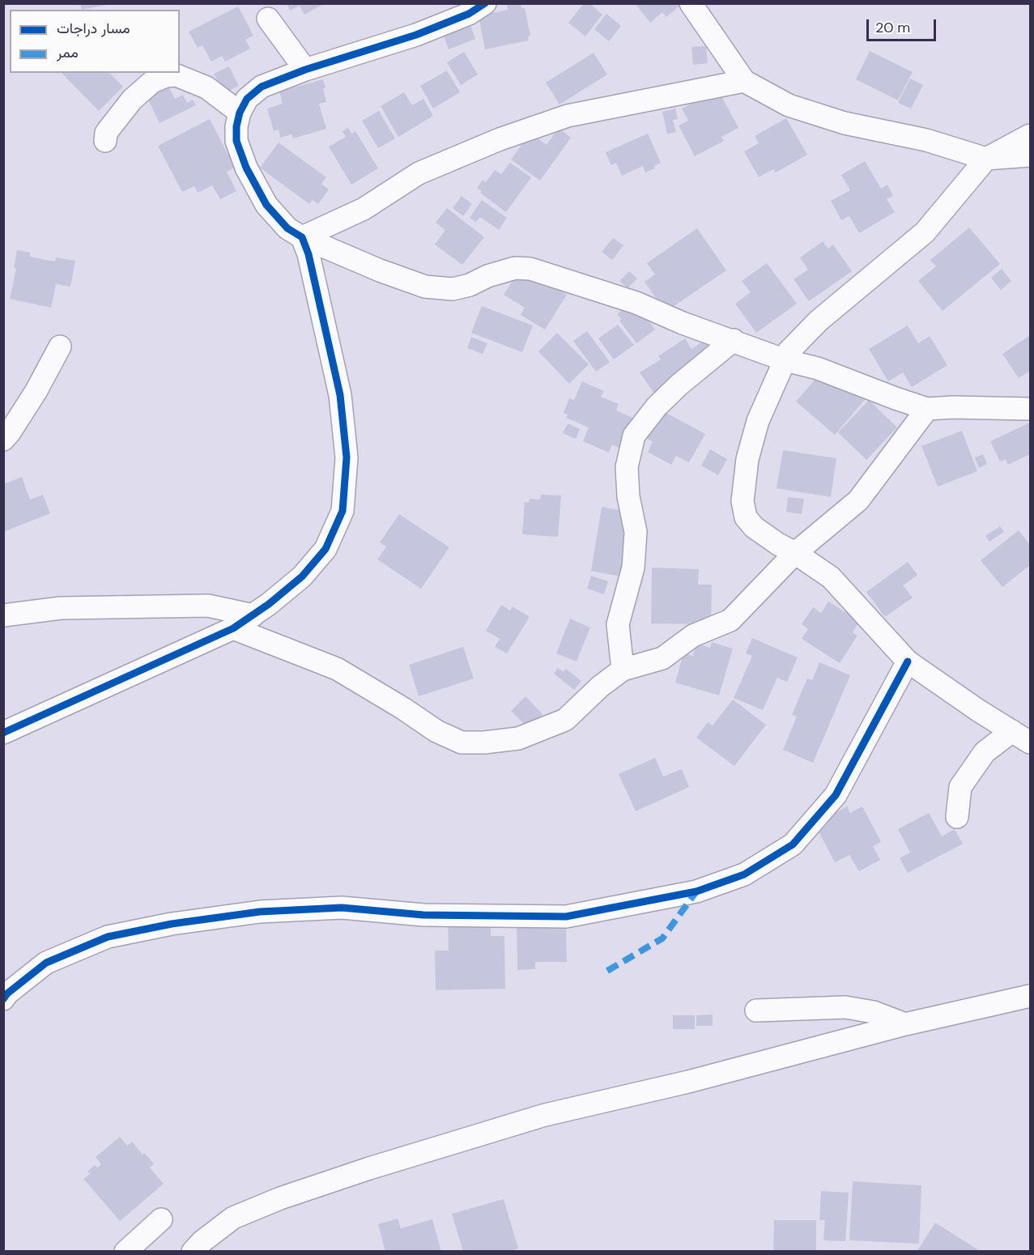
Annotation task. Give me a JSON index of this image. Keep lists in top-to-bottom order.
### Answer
{
  "legend": ["مسار دراجات", "ممر"],
  "scale_bar": "20 m"
}
